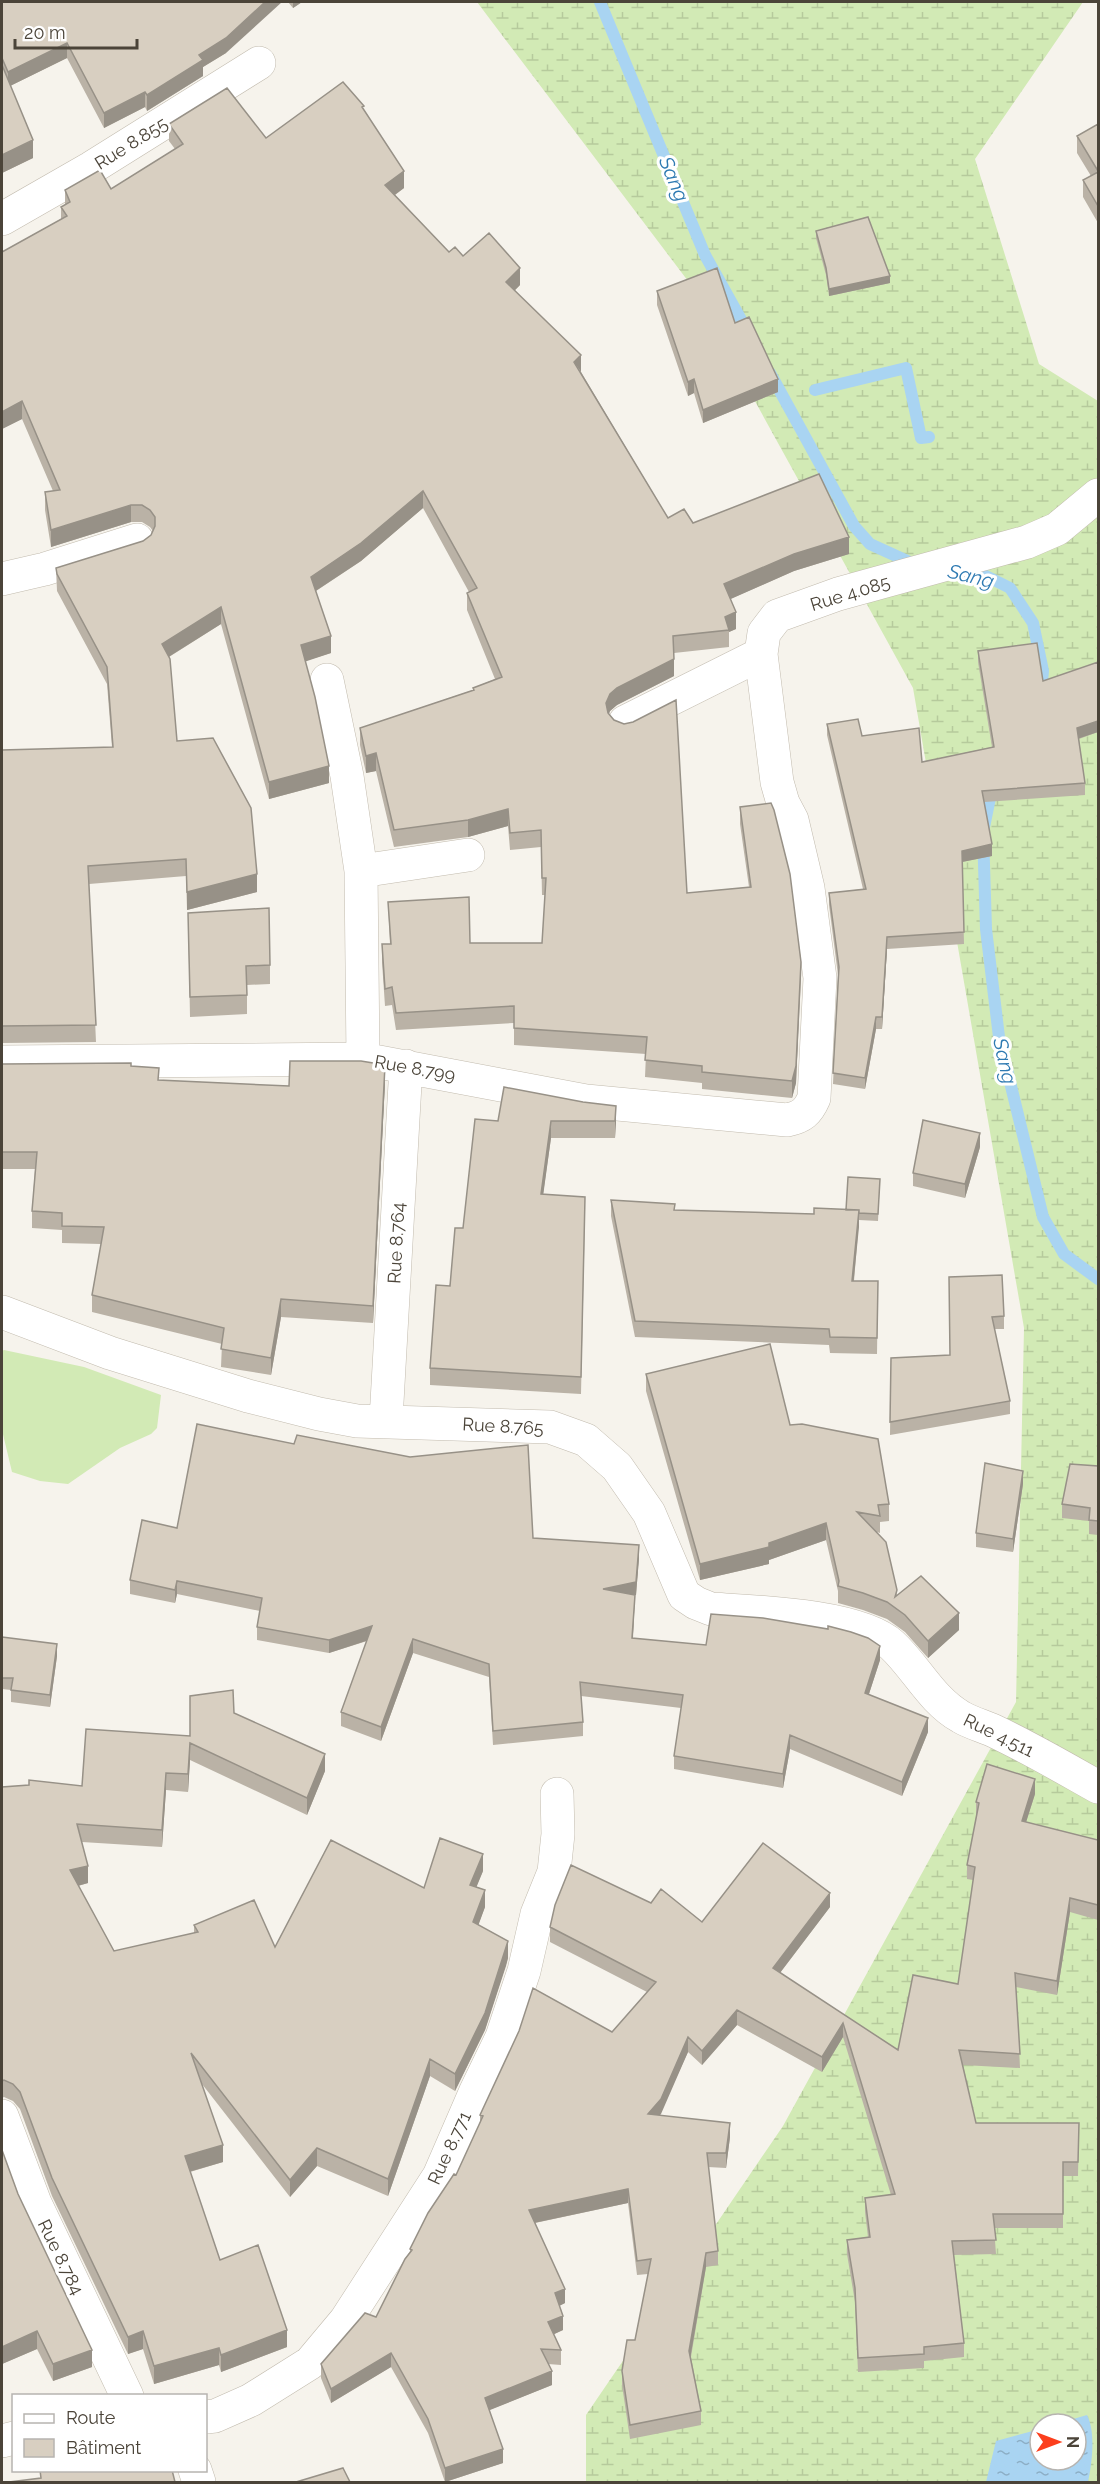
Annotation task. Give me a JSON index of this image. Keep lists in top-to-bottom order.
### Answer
{
  "streets": {
    "street": [
      "Rue 8.855",
      "Rue 4.085",
      "Rue 8.799",
      "Rue 8.764",
      "Rue 8.765",
      "Rue 4.511",
      "Rue 8.771",
      "Rue 8.784"
    ]
  },
  "crossings": [
    ["Rue 4.085", "Rue 8.799"],
    ["Rue 8.799", "Rue 8.764"],
    ["Rue 8.764", "Rue 8.765"],
    ["Rue 8.765", "Rue 4.511"]
  ],
  "water": ["Sang"],
  "legend": ["Route", "Bâtiment"],
  "scale_bar": "20 m",
  "north": "right"
}
